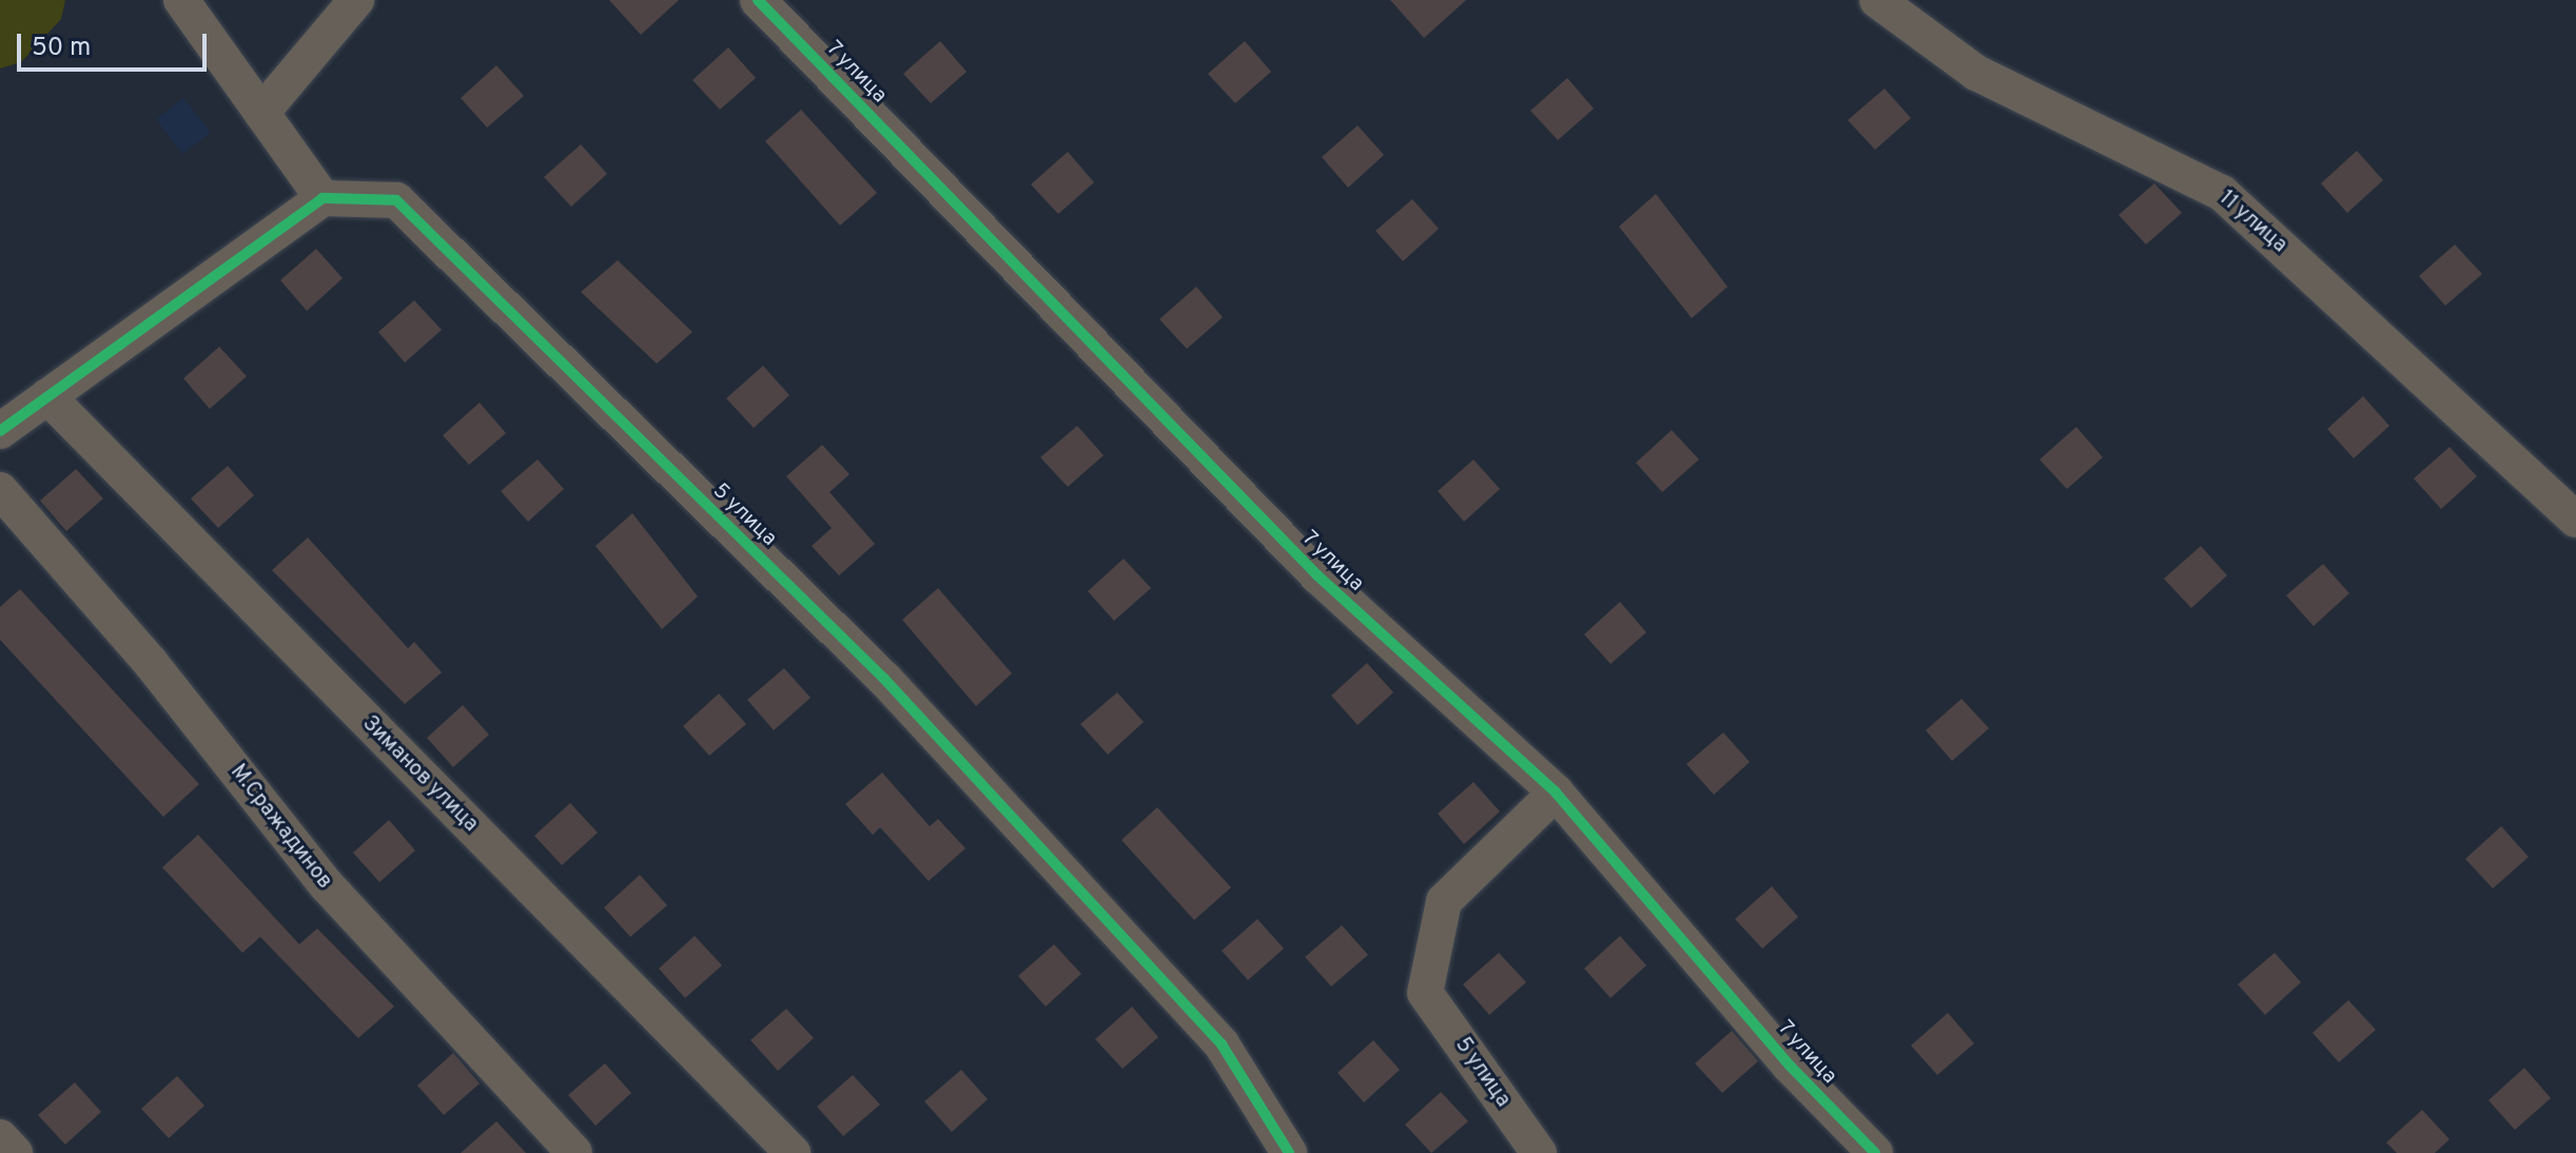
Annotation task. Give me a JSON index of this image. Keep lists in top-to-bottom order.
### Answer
{
  "streets": {
    "street": [
      "7 улица",
      "11 улица",
      "5 улица",
      "Зиманов улица",
      "М.Сражадинов"
    ]
  },
  "crossings": [
    ["7 улица", "5 улица"]
  ],
  "scale_bar": "50 m"
}
